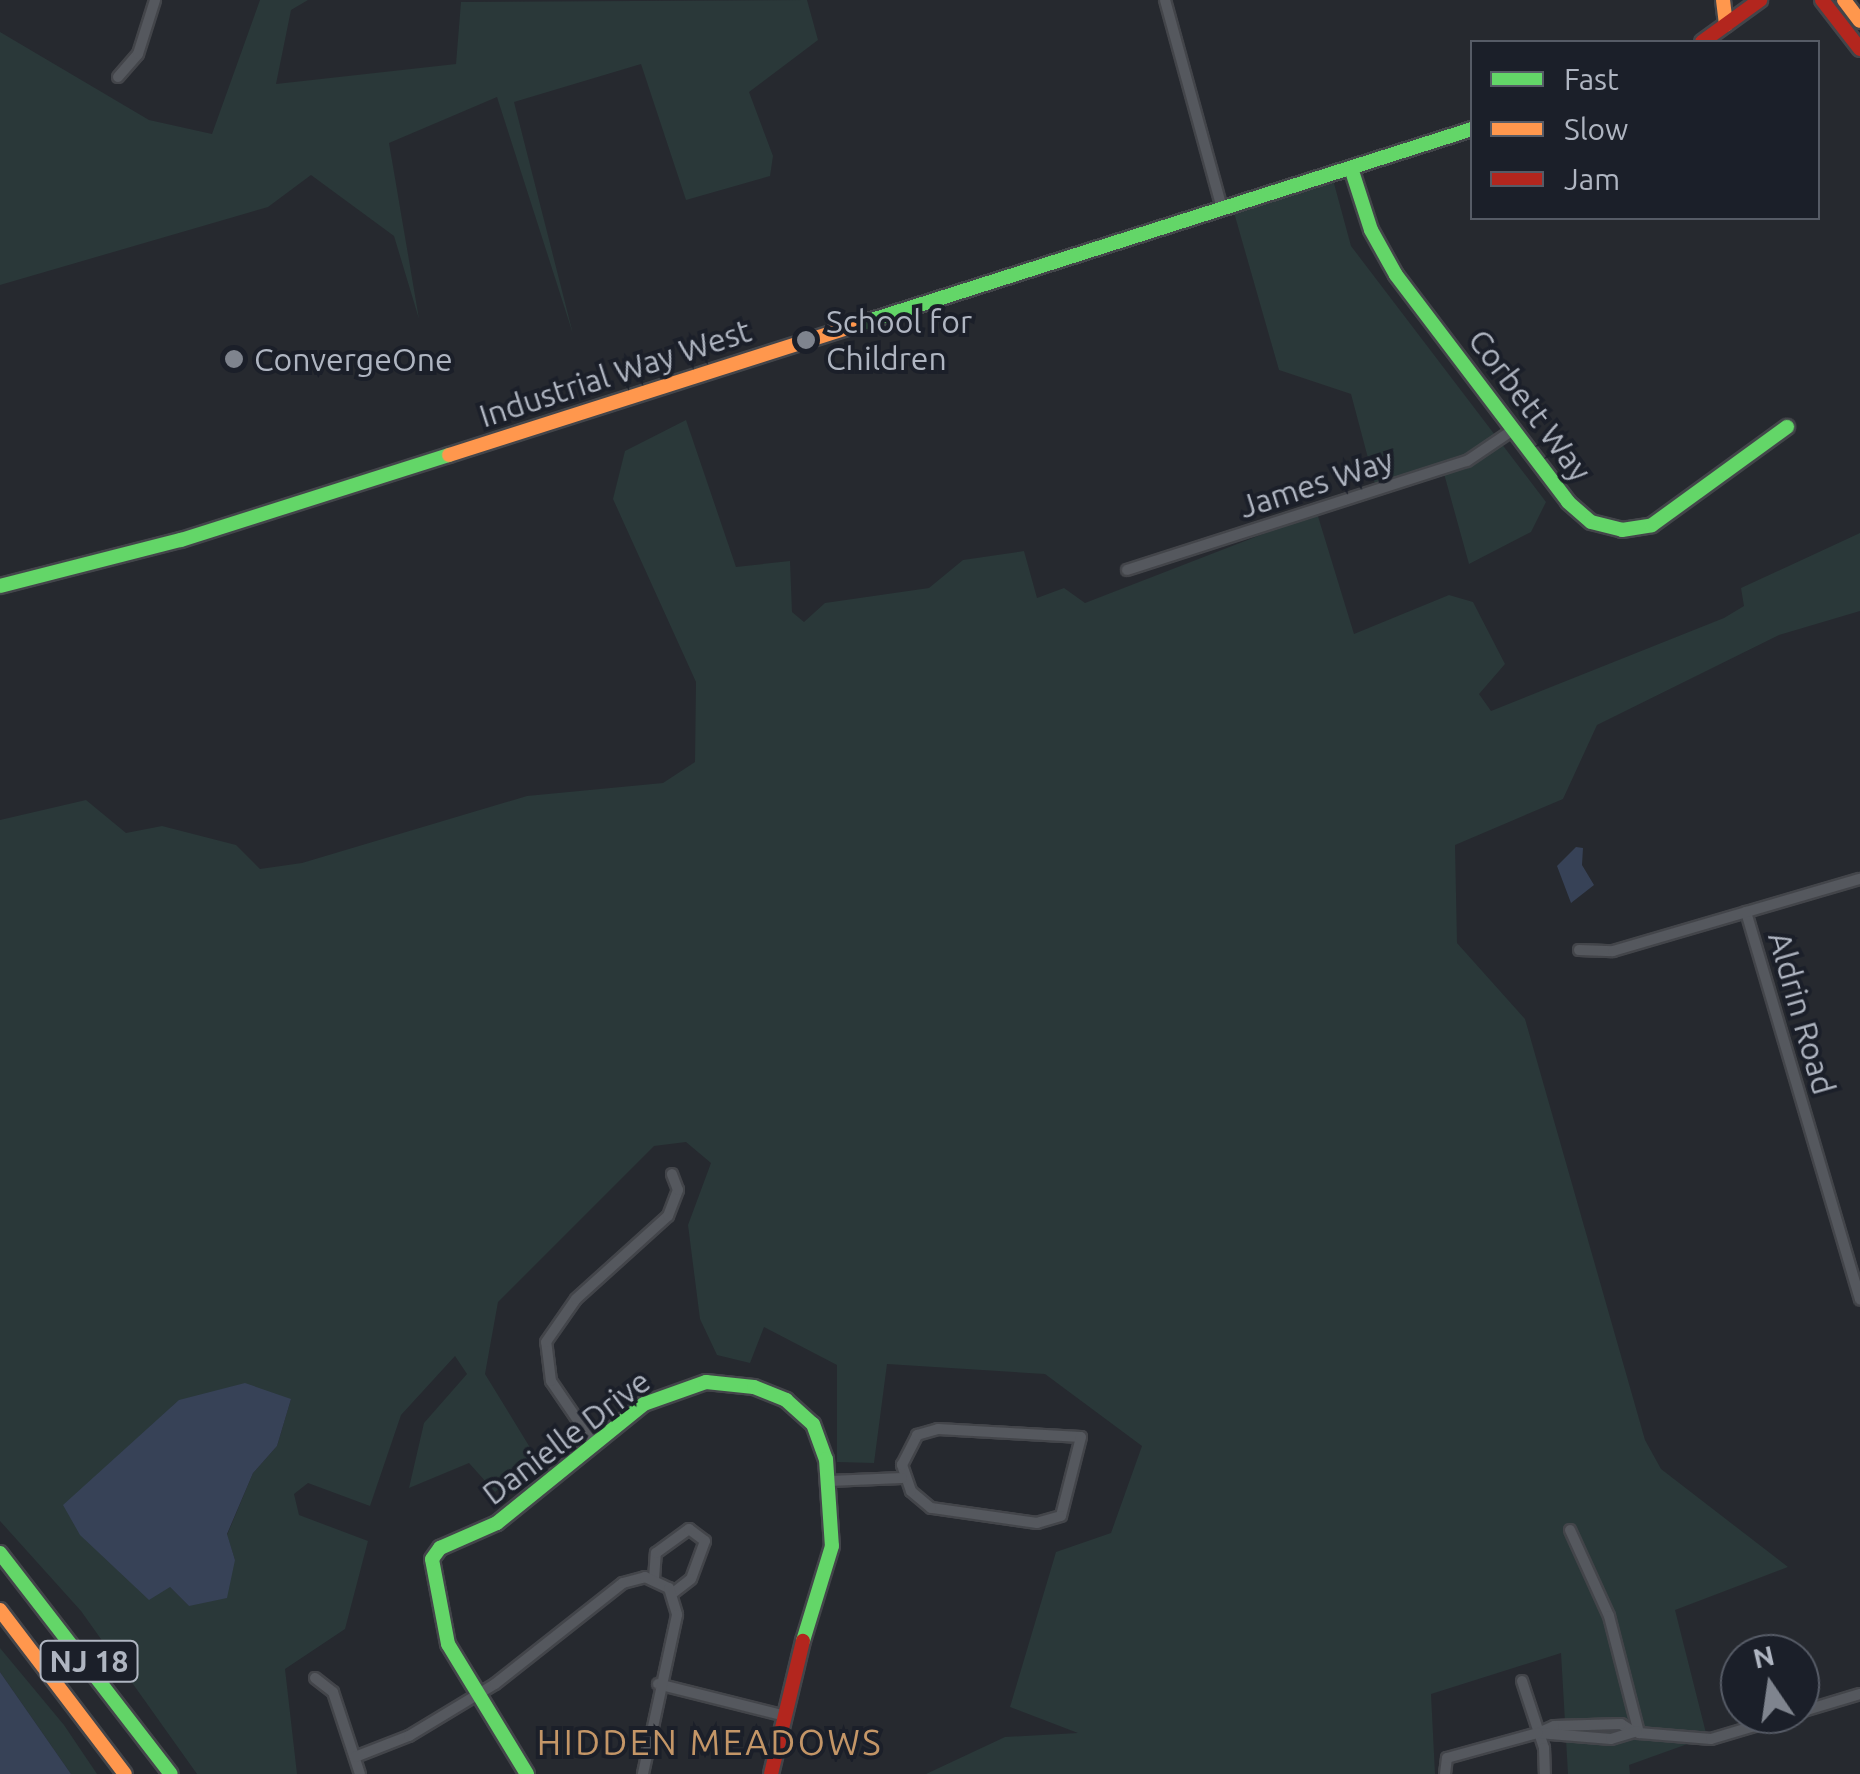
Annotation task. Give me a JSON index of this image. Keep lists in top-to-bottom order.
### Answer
{
  "streets": {
    "main road": [
      "Industrial Way West",
      "Corbett Way",
      "Danielle Drive",
      "NJ 18"
    ],
    "street": ["James Way", "Aldrin Road"]
  },
  "crossings": [
    ["Industrial Way West", "Corbett Way"],
    ["Corbett Way", "James Way"]
  ],
  "districts": ["HIDDEN MEADOWS"],
  "places": ["School for Children", "ConvergeOne"],
  "legend": ["Fast", "Slow", "Jam"],
  "north": "top"
}
